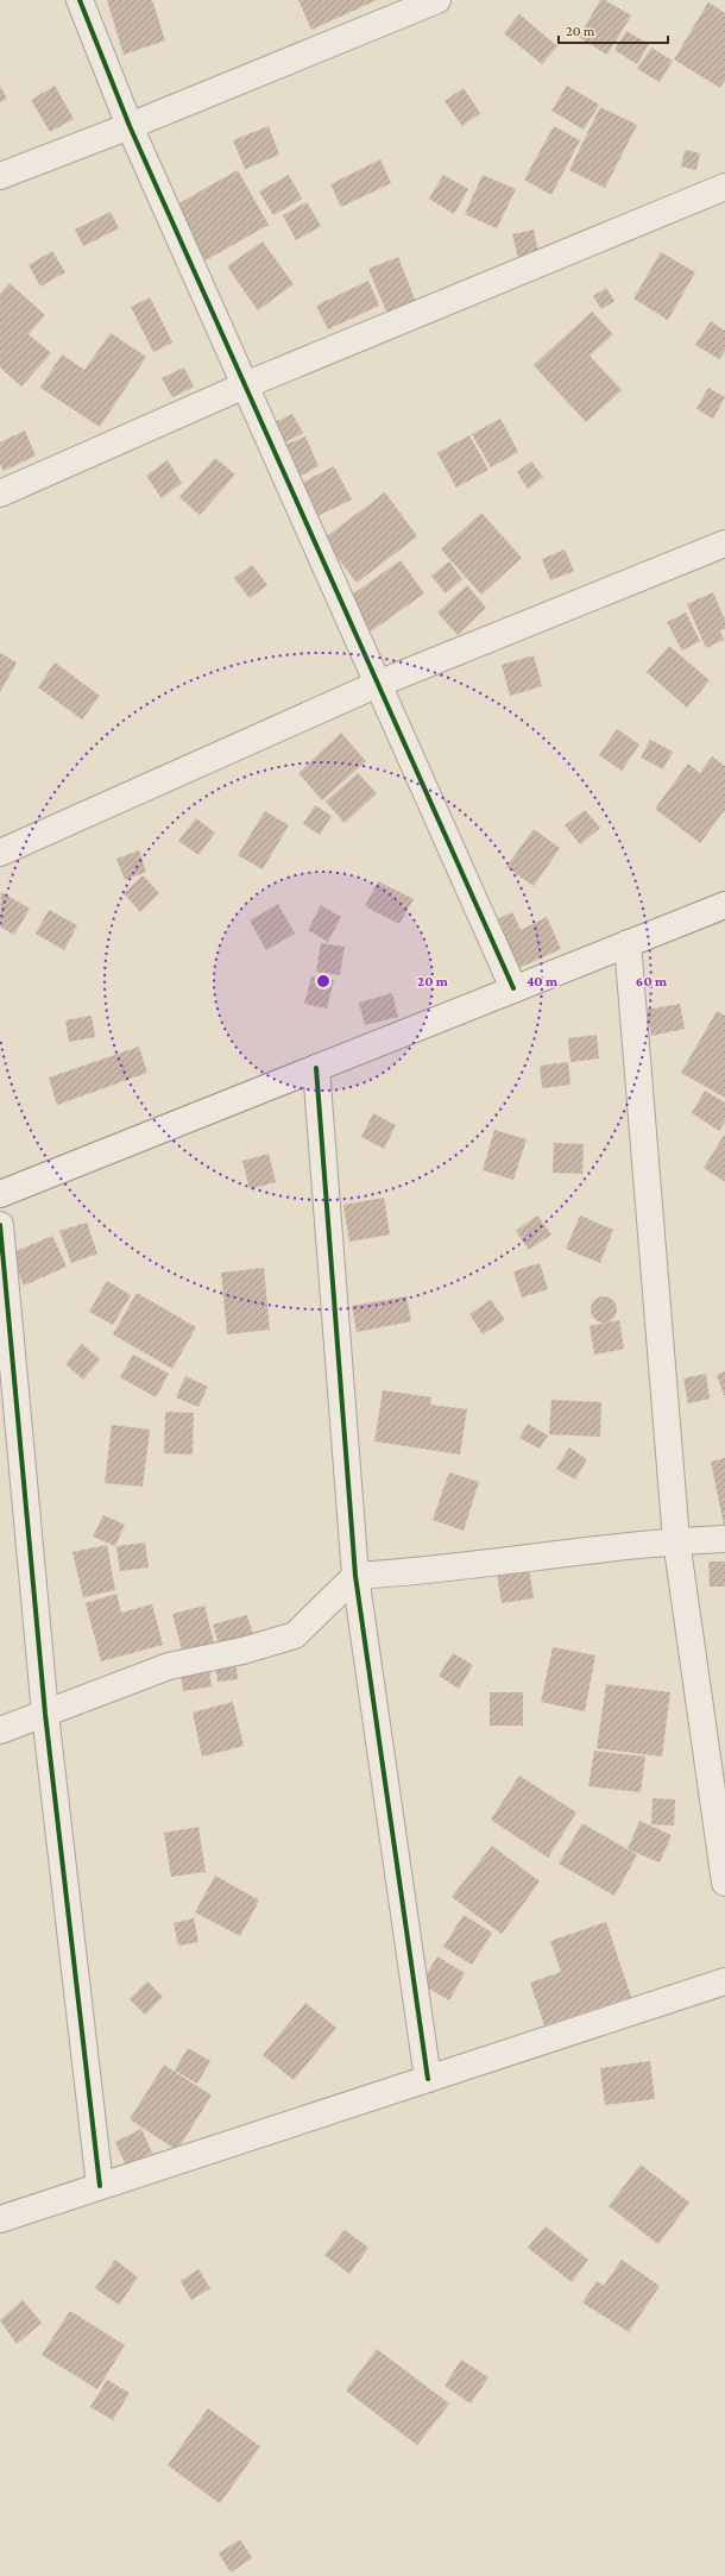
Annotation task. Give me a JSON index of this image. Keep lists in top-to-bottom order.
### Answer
{
  "scale_bar": "20 m",
  "rings": ["20 m", "40 m", "60 m"]
}
